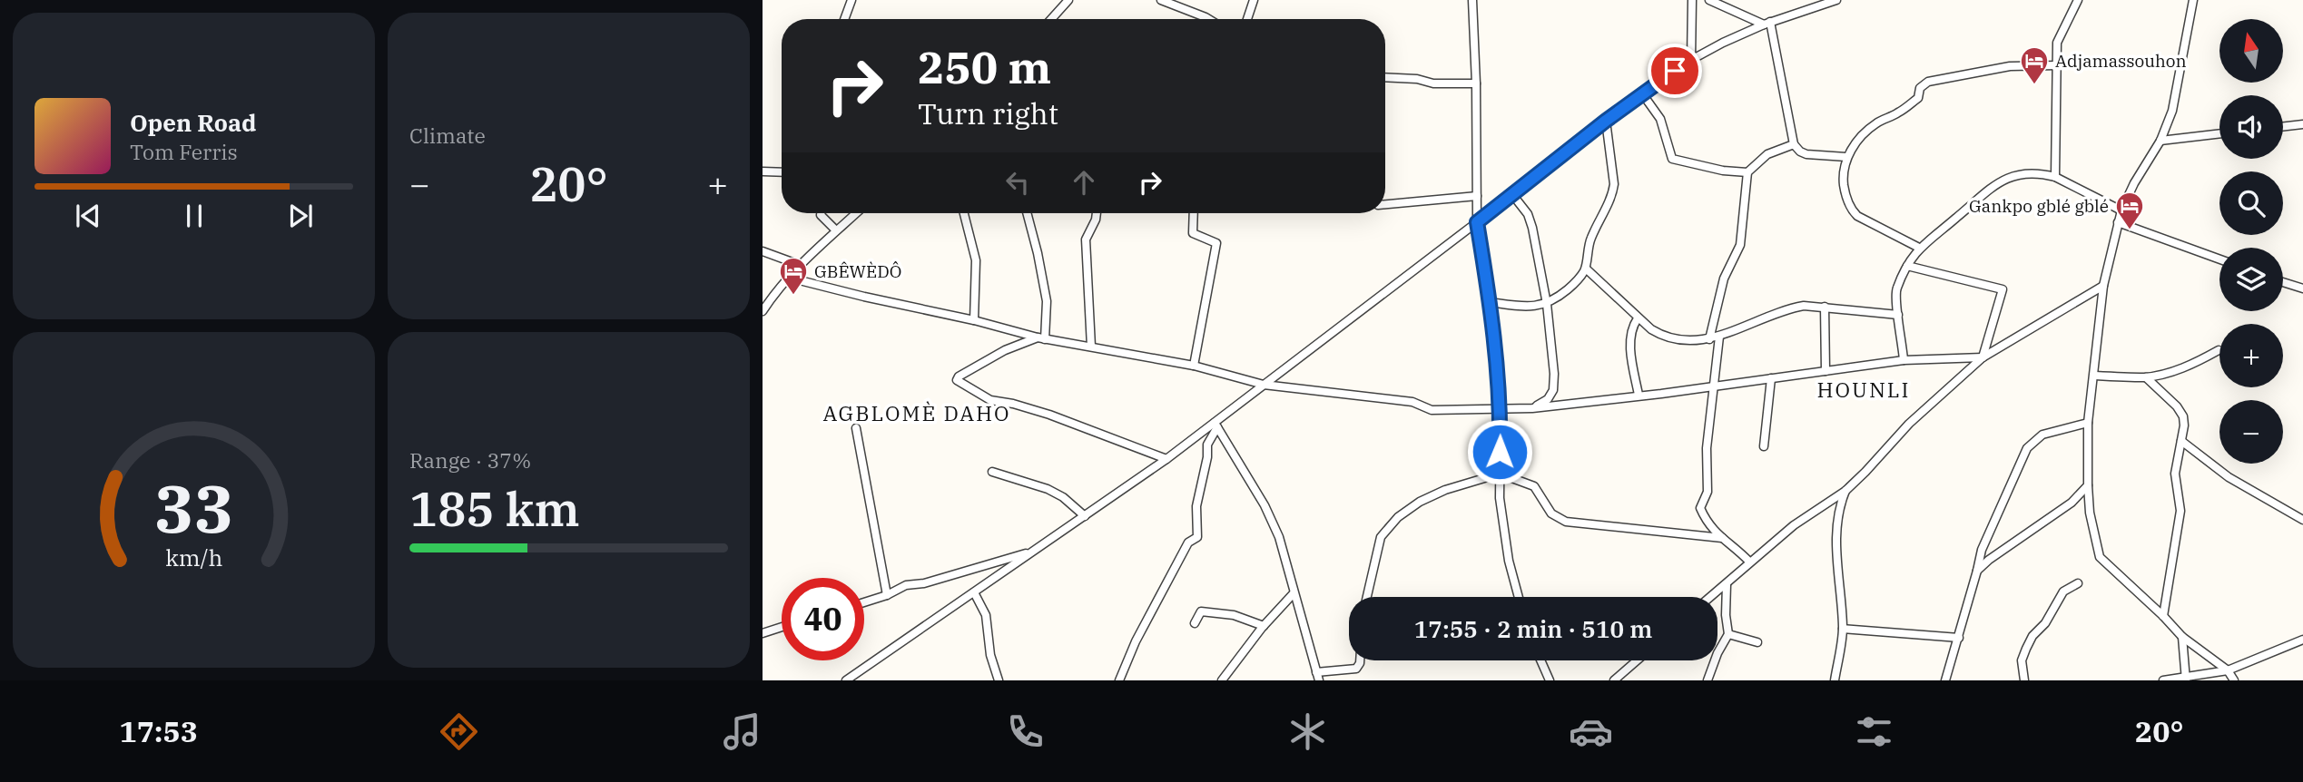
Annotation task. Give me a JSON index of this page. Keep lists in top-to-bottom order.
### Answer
{
  "districts": ["HOUNLI", "AGBLOMÈ DAHO"],
  "places": {
    "hotel": ["Adjamassouhon", "Gankpo gblé gblé", "GBÊWÈDÔ"]
  },
  "north": "top",
  "page": {
    "tile": [
      "Climate",
      ["Range · 37%", "185 km"]
    ],
    "map_buttons": ["+", "−"],
    "turn": ["250 m", "Turn right"],
    "song": ["Open Road", "Tom Ferris"],
    "heat": ["−", "20°", "+"],
    "limit": "40",
    "trip": "17:55 · 2 min · 510 m",
    "tabs": ["17:53", "20°"],
    "gauge": ["33", "km/h"]
  }
}
